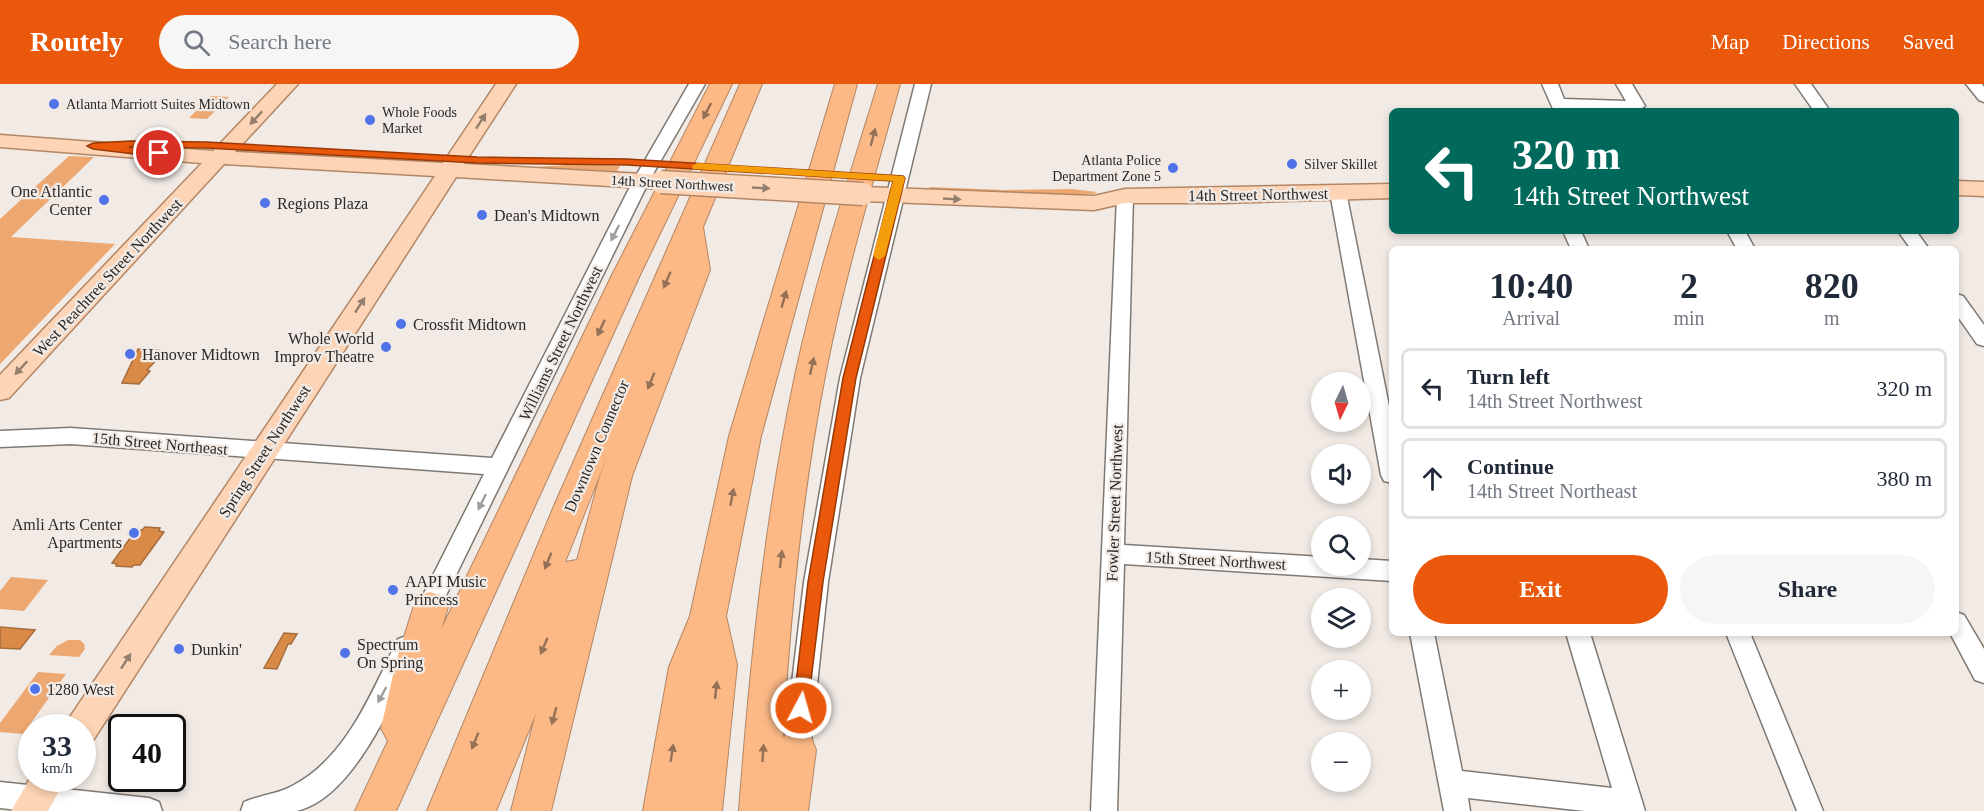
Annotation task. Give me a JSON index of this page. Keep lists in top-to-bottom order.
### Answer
{
  "streets": {
    "highway": ["Downtown Connector"],
    "main road": ["14th Street Northwest", "West Peachtree Street Northwest", "Spring Street Northwest"],
    "street": [
      "Williams Street Northwest",
      "15th Street Northeast",
      "Fowler Street Northwest",
      "15th Street Northwest"
    ]
  },
  "crossings": [
    ["14th Street Northwest", "West Peachtree Street Northwest"],
    ["14th Street Northwest", "Williams Street Northwest"],
    ["14th Street Northwest", "Spring Street Northwest"],
    ["14th Street Northwest", "Fowler Street Northwest"],
    ["Williams Street Northwest", "15th Street Northeast"],
    ["15th Street Northeast", "Spring Street Northwest"],
    ["Fowler Street Northwest", "15th Street Northwest"]
  ],
  "one_way": ["West Peachtree Street Northwest", "Williams Street Northwest", "Spring Street Northwest"],
  "places": [
    "Atlanta Marriott Suites Midtown",
    "Whole Foods Market",
    "Silver Skillet",
    "Atlanta Police Department Zone 5",
    "One Atlantic Center",
    "Regions Plaza",
    "Dean's Midtown",
    "Crossfit Midtown",
    "Whole World Improv Theatre",
    "Hanover Midtown",
    "Amli Arts Center Apartments",
    "AAPI Music Princess",
    "Dunkin'",
    "Spectrum On Spring",
    "1280 West"
  ],
  "north": "bottom",
  "page": {
    "header": "Routely",
    "search": "Search here",
    "nav": ["Map", "Directions", "Saved"],
    "turn": ["320 m", "14th Street Northwest"],
    "eta": [
      "10:40",
      "Arrival",
      "2",
      "min",
      "820",
      "m"
    ],
    "list": [
      {
        "name": "Turn left",
        "note": "14th Street Northwest",
        "value": "320 m"
      },
      {
        "name": "Continue",
        "note": "14th Street Northeast",
        "value": "380 m"
      }
    ],
    "map_buttons": ["+", "−"],
    "buttons": ["Exit", "Share"],
    "speed": "33 km/h",
    "limit": "40"
  }
}
